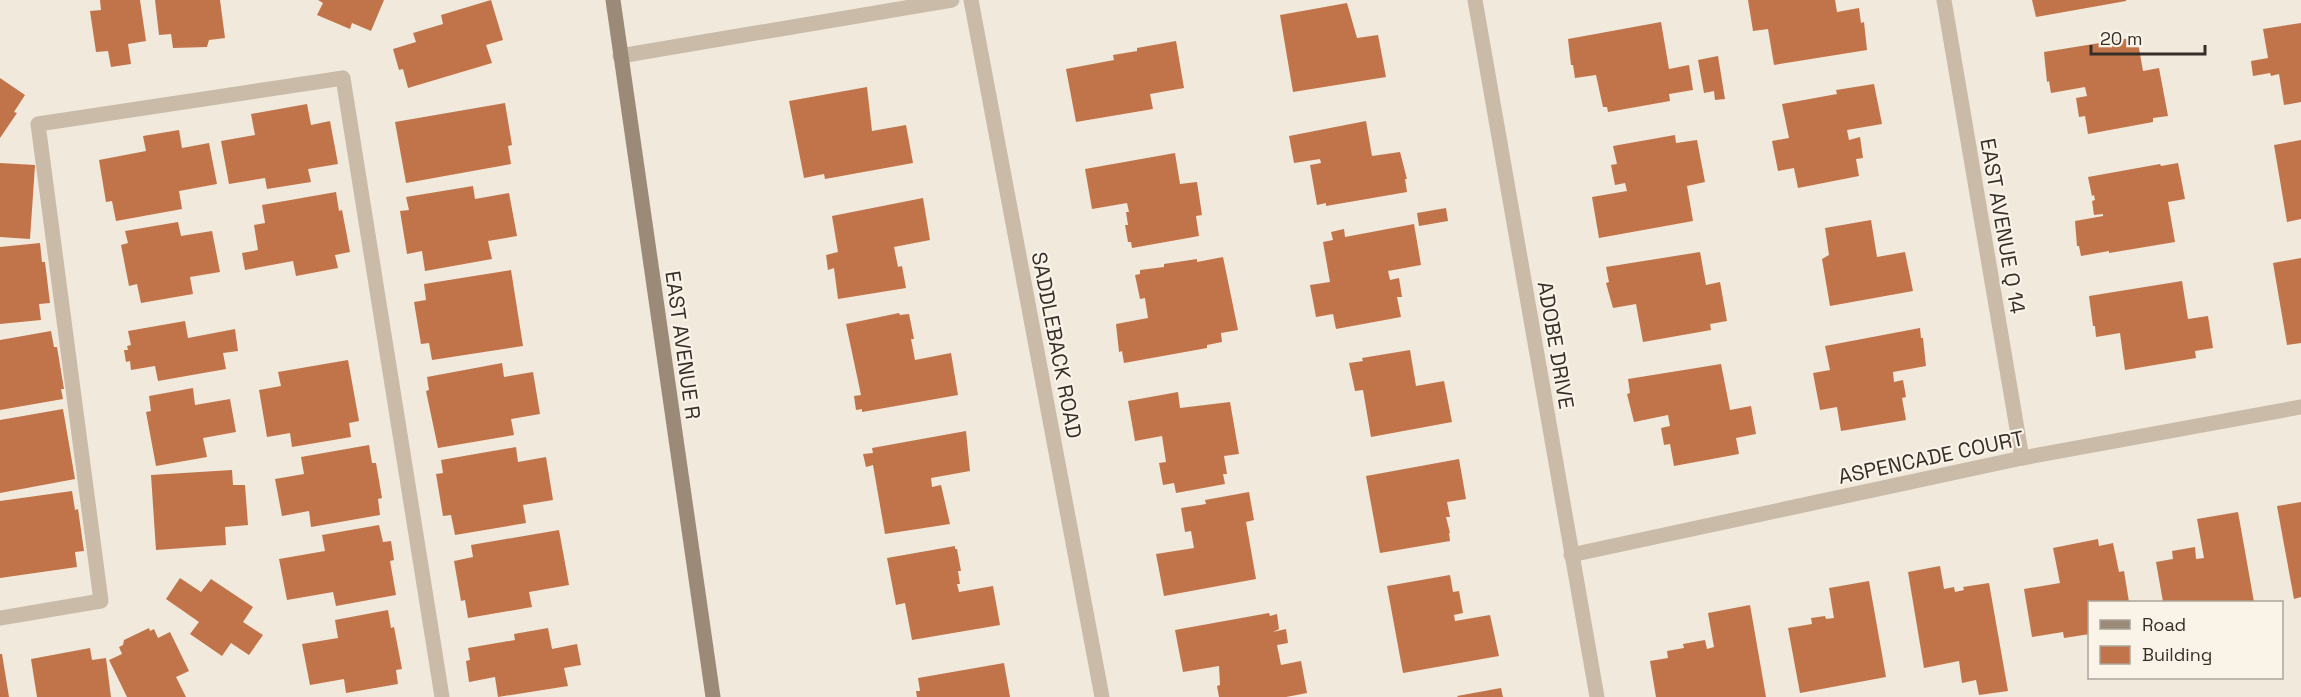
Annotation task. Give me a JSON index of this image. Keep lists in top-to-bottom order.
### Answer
{
  "streets": {
    "main road": ["EAST AVENUE R"],
    "street": [
      "EAST AVENUE Q 14",
      "SADDLEBACK ROAD",
      "ADOBE DRIVE",
      "ASPENCADE COURT"
    ]
  },
  "crossings": [
    ["EAST AVENUE Q 14", "ASPENCADE COURT"],
    ["ADOBE DRIVE", "ASPENCADE COURT"]
  ],
  "legend": ["Road", "Building"],
  "scale_bar": "20 m"
}
